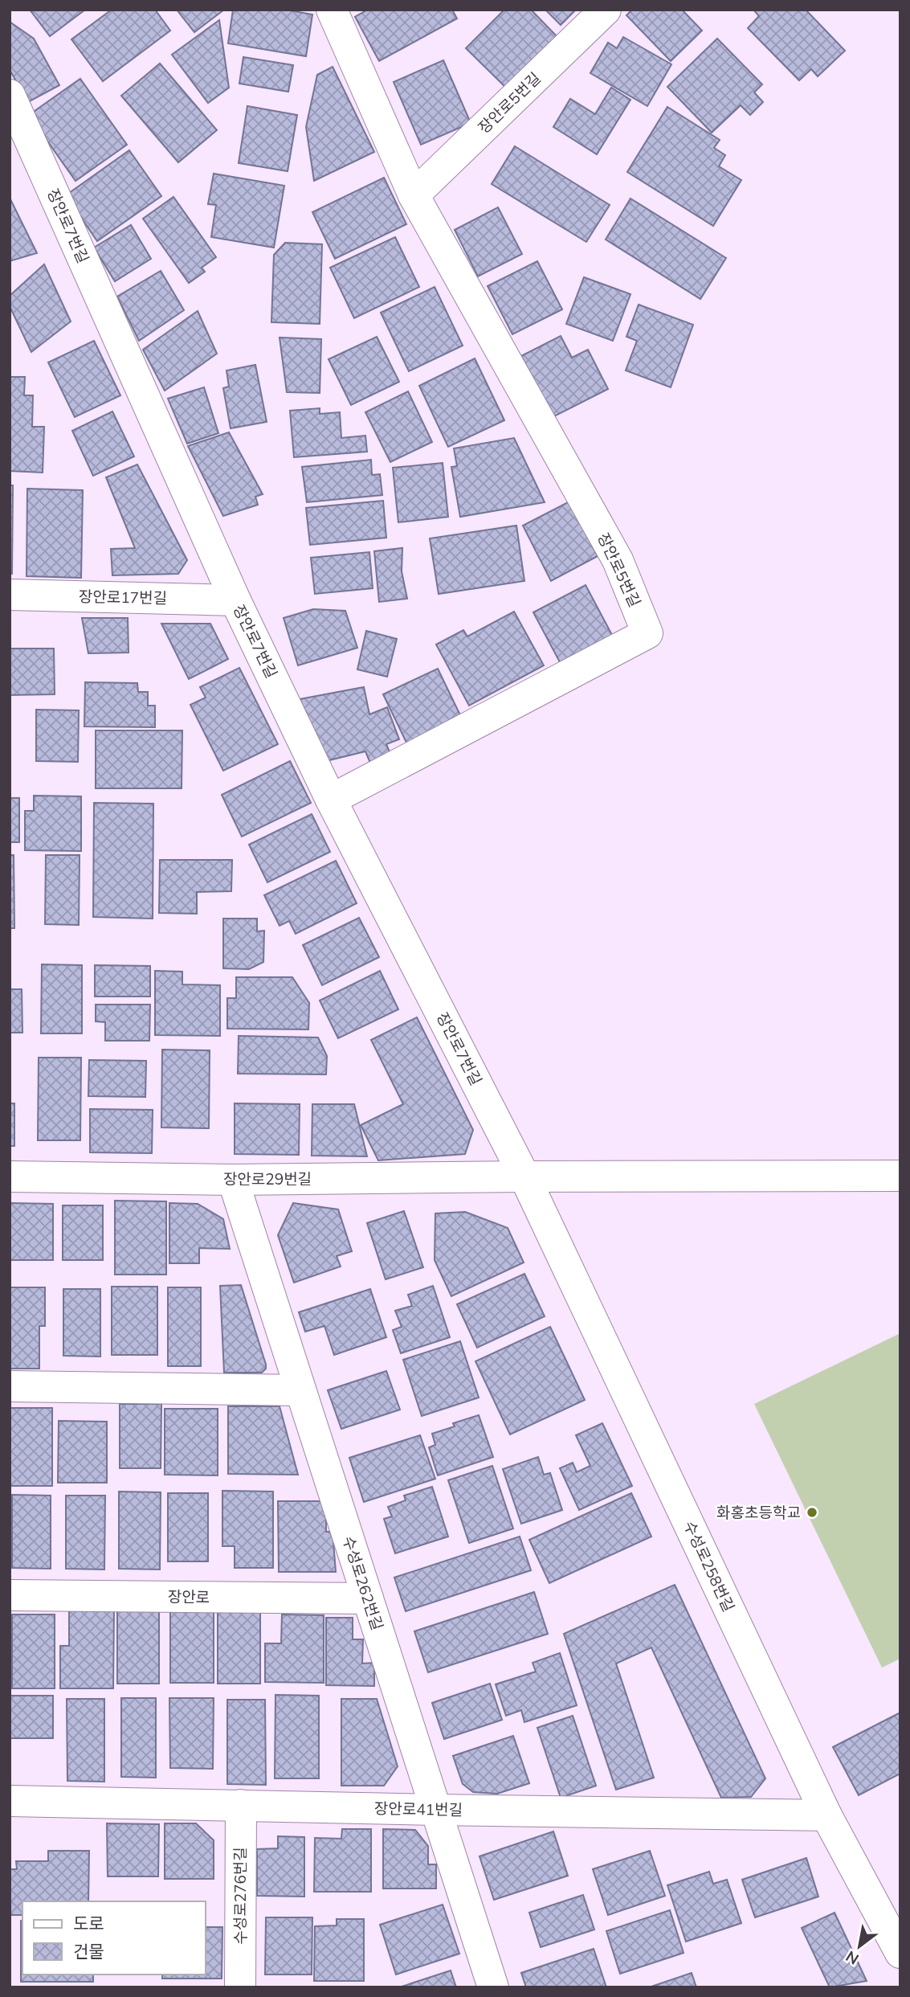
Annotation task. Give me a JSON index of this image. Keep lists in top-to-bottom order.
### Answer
{
  "streets": {
    "street": [
      "장안로5번길",
      "장안로7번길",
      "장안로17번길",
      "장안로29번길",
      "수성로258번길",
      "수성로262번길",
      "장안로",
      "장안로41번길",
      "수성로276번길"
    ]
  },
  "crossings": [
    ["장안로5번길", "장안로7번길"],
    ["장안로7번길", "장안로17번길"],
    ["장안로7번길", "장안로29번길"],
    ["장안로7번길", "수성로258번길"],
    ["장안로29번길", "수성로258번길"],
    ["장안로29번길", "수성로262번길"],
    ["수성로258번길", "장안로41번길"],
    ["수성로262번길", "장안로"],
    ["수성로262번길", "장안로41번길"],
    ["장안로41번길", "수성로276번길"]
  ],
  "places": ["화홍초등학교"],
  "legend": ["도로", "건물"],
  "north": "bottom left"
}
